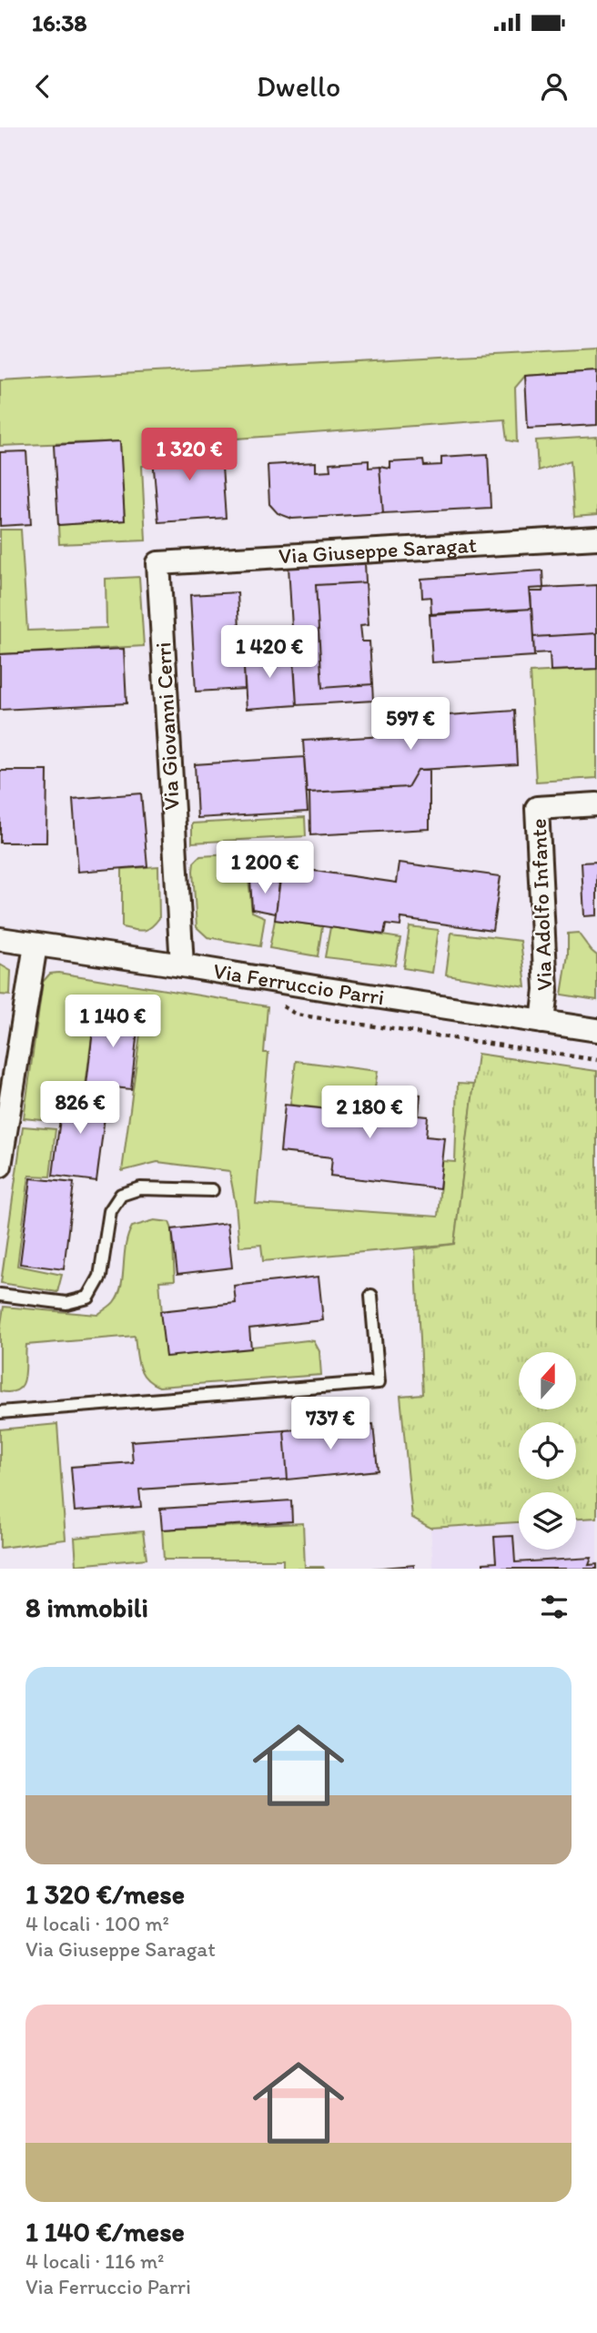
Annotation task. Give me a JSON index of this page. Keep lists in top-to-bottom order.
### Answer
{
  "streets": {
    "street": [
      "Via Giuseppe Saragat",
      "Via Giovanni Cerri",
      "Via Adolfo Infante",
      "Via Ferruccio Parri"
    ]
  },
  "crossings": [
    ["Via Giuseppe Saragat", "Via Giovanni Cerri"],
    ["Via Giovanni Cerri", "Via Ferruccio Parri"],
    ["Via Adolfo Infante", "Via Ferruccio Parri"]
  ],
  "north": "top",
  "page": {
    "status": "16:38",
    "header": "Dwello",
    "price": [
      "1 320 €",
      "1 420 €",
      "597 €",
      "1 200 €",
      "1 140 €",
      "826 €",
      "2 180 €",
      "737 €"
    ],
    "heading": "8 immobili",
    "list": [
      {
        "name": "1 320 €/mese",
        "note": "4 locali · 100 m² · Via Giuseppe Saragat"
      },
      {
        "name": "1 140 €/mese",
        "note": "4 locali · 116 m² · Via Ferruccio Parri"
      }
    ]
  }
}
